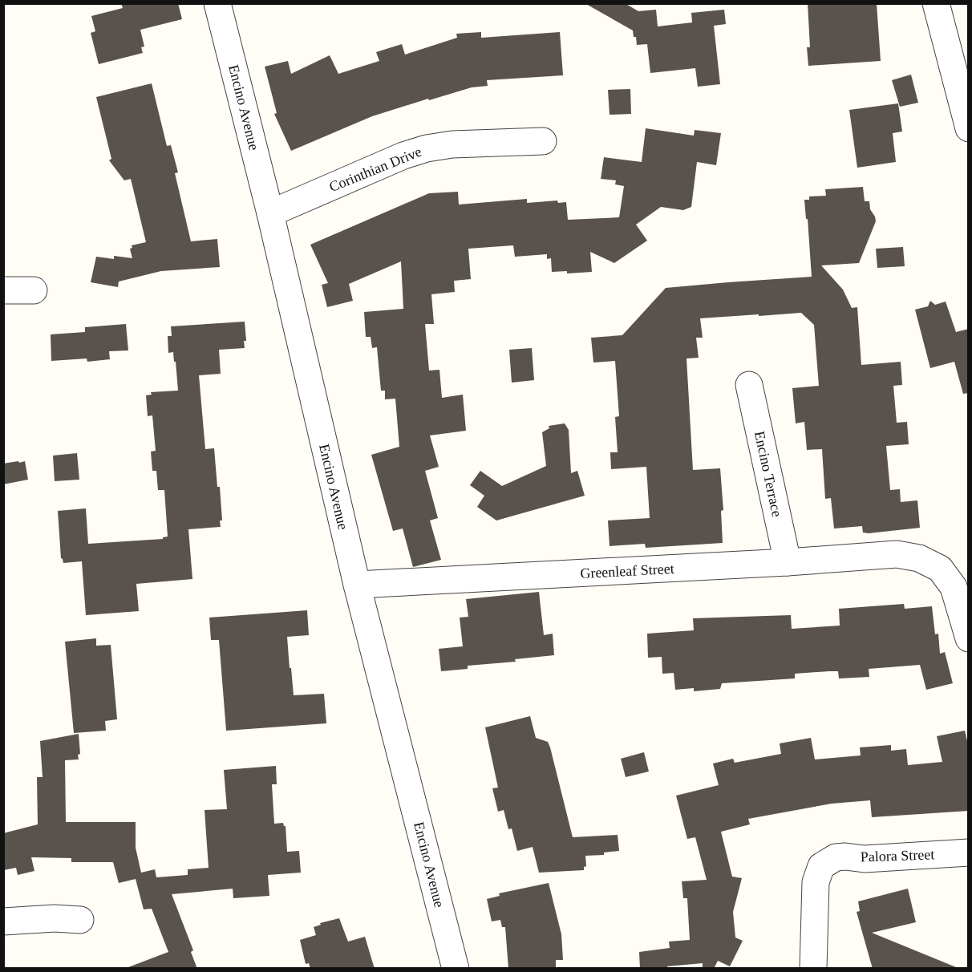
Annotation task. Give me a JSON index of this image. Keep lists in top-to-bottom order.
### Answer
{
  "streets": {
    "street": [
      "Encino Avenue",
      "Corinthian Drive",
      "Encino Terrace",
      "Greenleaf Street",
      "Palora Street"
    ]
  },
  "crossings": [
    ["Encino Avenue", "Corinthian Drive"],
    ["Encino Avenue", "Greenleaf Street"],
    ["Encino Terrace", "Greenleaf Street"]
  ]
}
